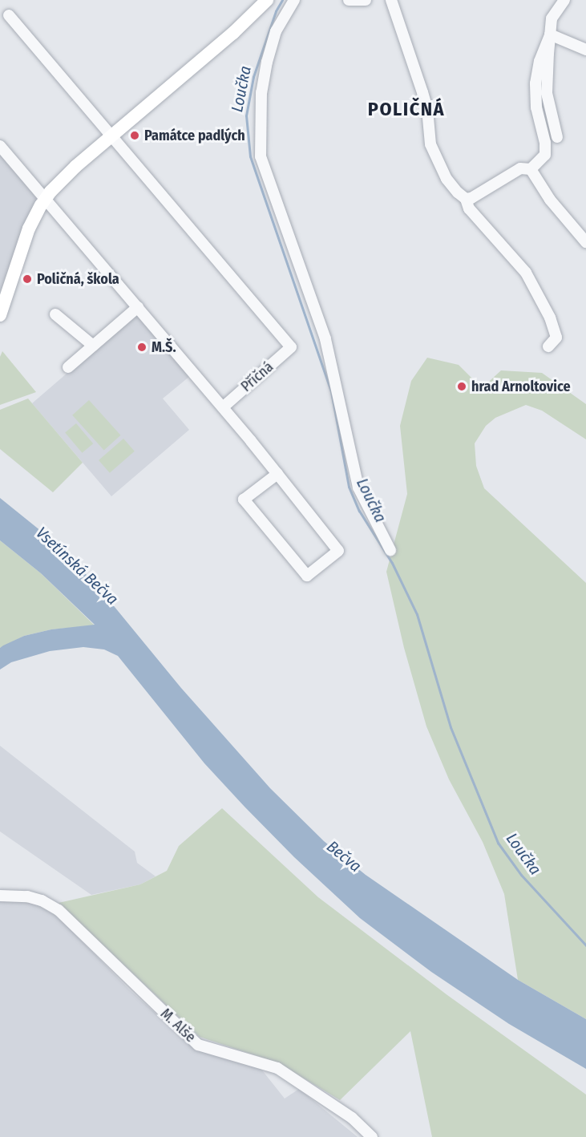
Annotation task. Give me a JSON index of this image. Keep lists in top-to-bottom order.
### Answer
{
  "streets": {
    "street": ["Příčná", "M. Alše"]
  },
  "districts": ["POLIČNÁ"],
  "water": ["Loučka", "Vsetínská Bečva", "Bečva"],
  "places": [
    "Památce padlých",
    "Poličná, škola",
    "M.Š.",
    "hrad Arnoltovice"
  ]
}
